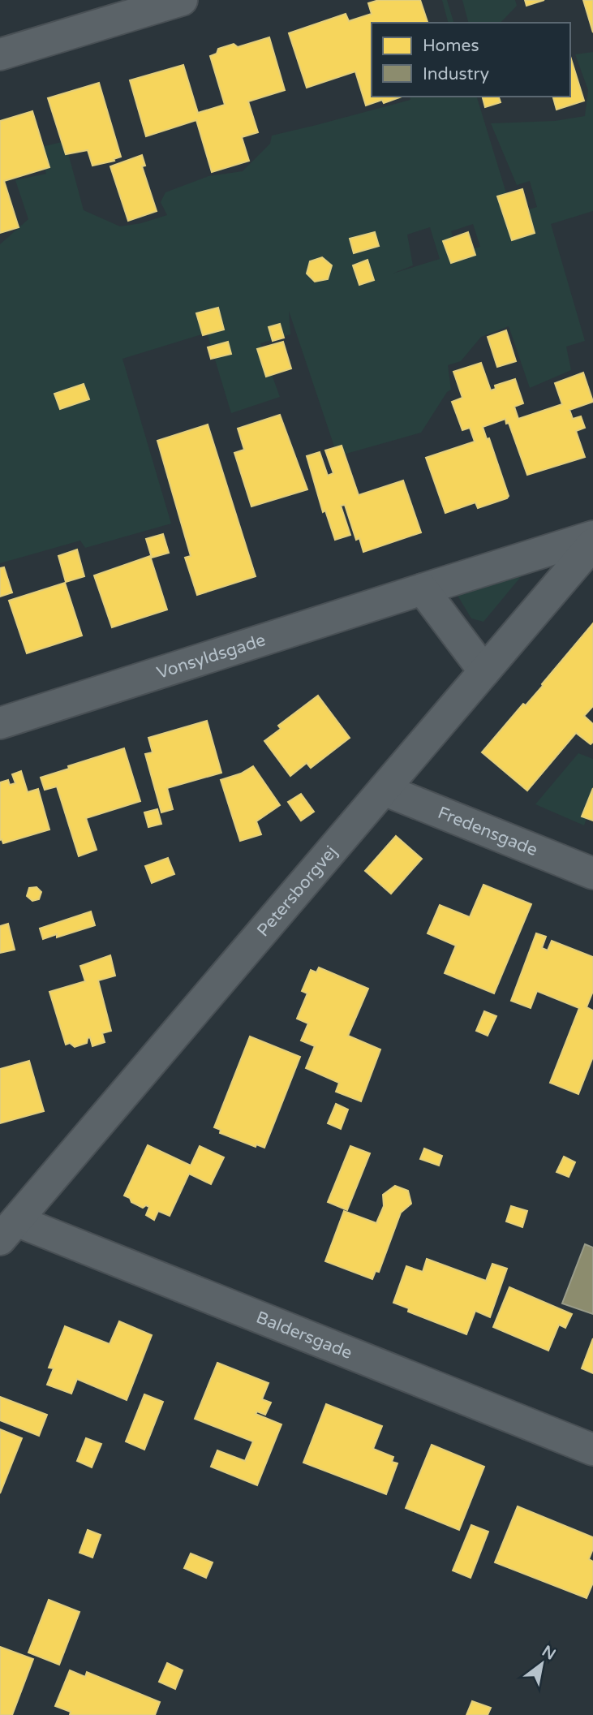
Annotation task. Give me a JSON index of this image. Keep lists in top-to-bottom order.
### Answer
{
  "streets": {
    "street": [
      "Vonsyldsgade",
      "Fredensgade",
      "Petersborgvej",
      "Baldersgade"
    ]
  },
  "crossings": [
    ["Fredensgade", "Petersborgvej"],
    ["Petersborgvej", "Baldersgade"]
  ],
  "legend": ["Homes", "Industry"],
  "north": "top right"
}
